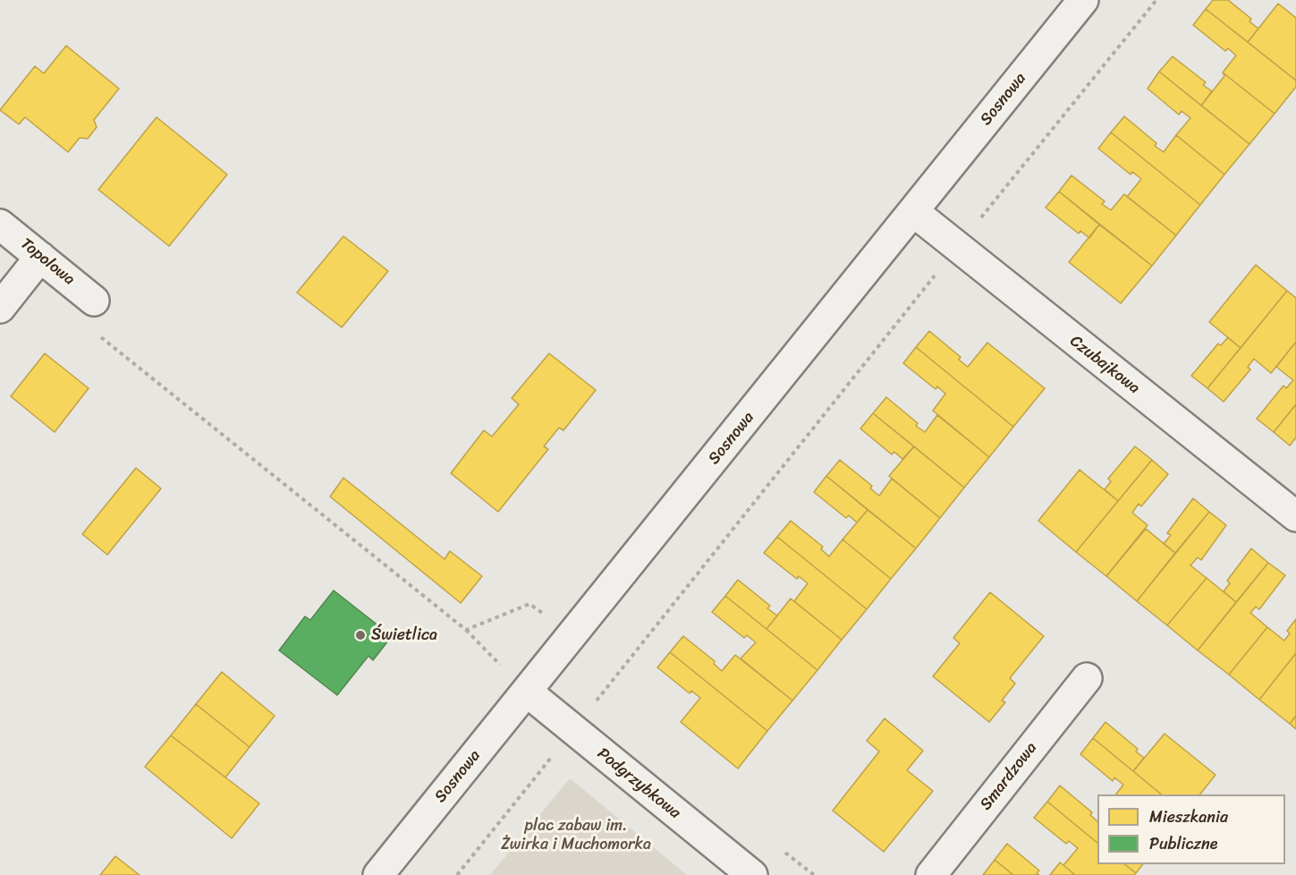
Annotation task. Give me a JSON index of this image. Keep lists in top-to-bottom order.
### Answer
{
  "streets": {
    "street": [
      "Sosnowa",
      "Topolowa",
      "Czubajkowa",
      "Smardzowa",
      "Podgrzybkowa"
    ]
  },
  "crossings": [
    ["Sosnowa", "Czubajkowa"],
    ["Sosnowa", "Podgrzybkowa"]
  ],
  "parks": ["plac zabaw im. Żwirka i Muchomorka"],
  "places": ["Świetlica"],
  "legend": ["Mieszkania", "Publiczne"]
}
